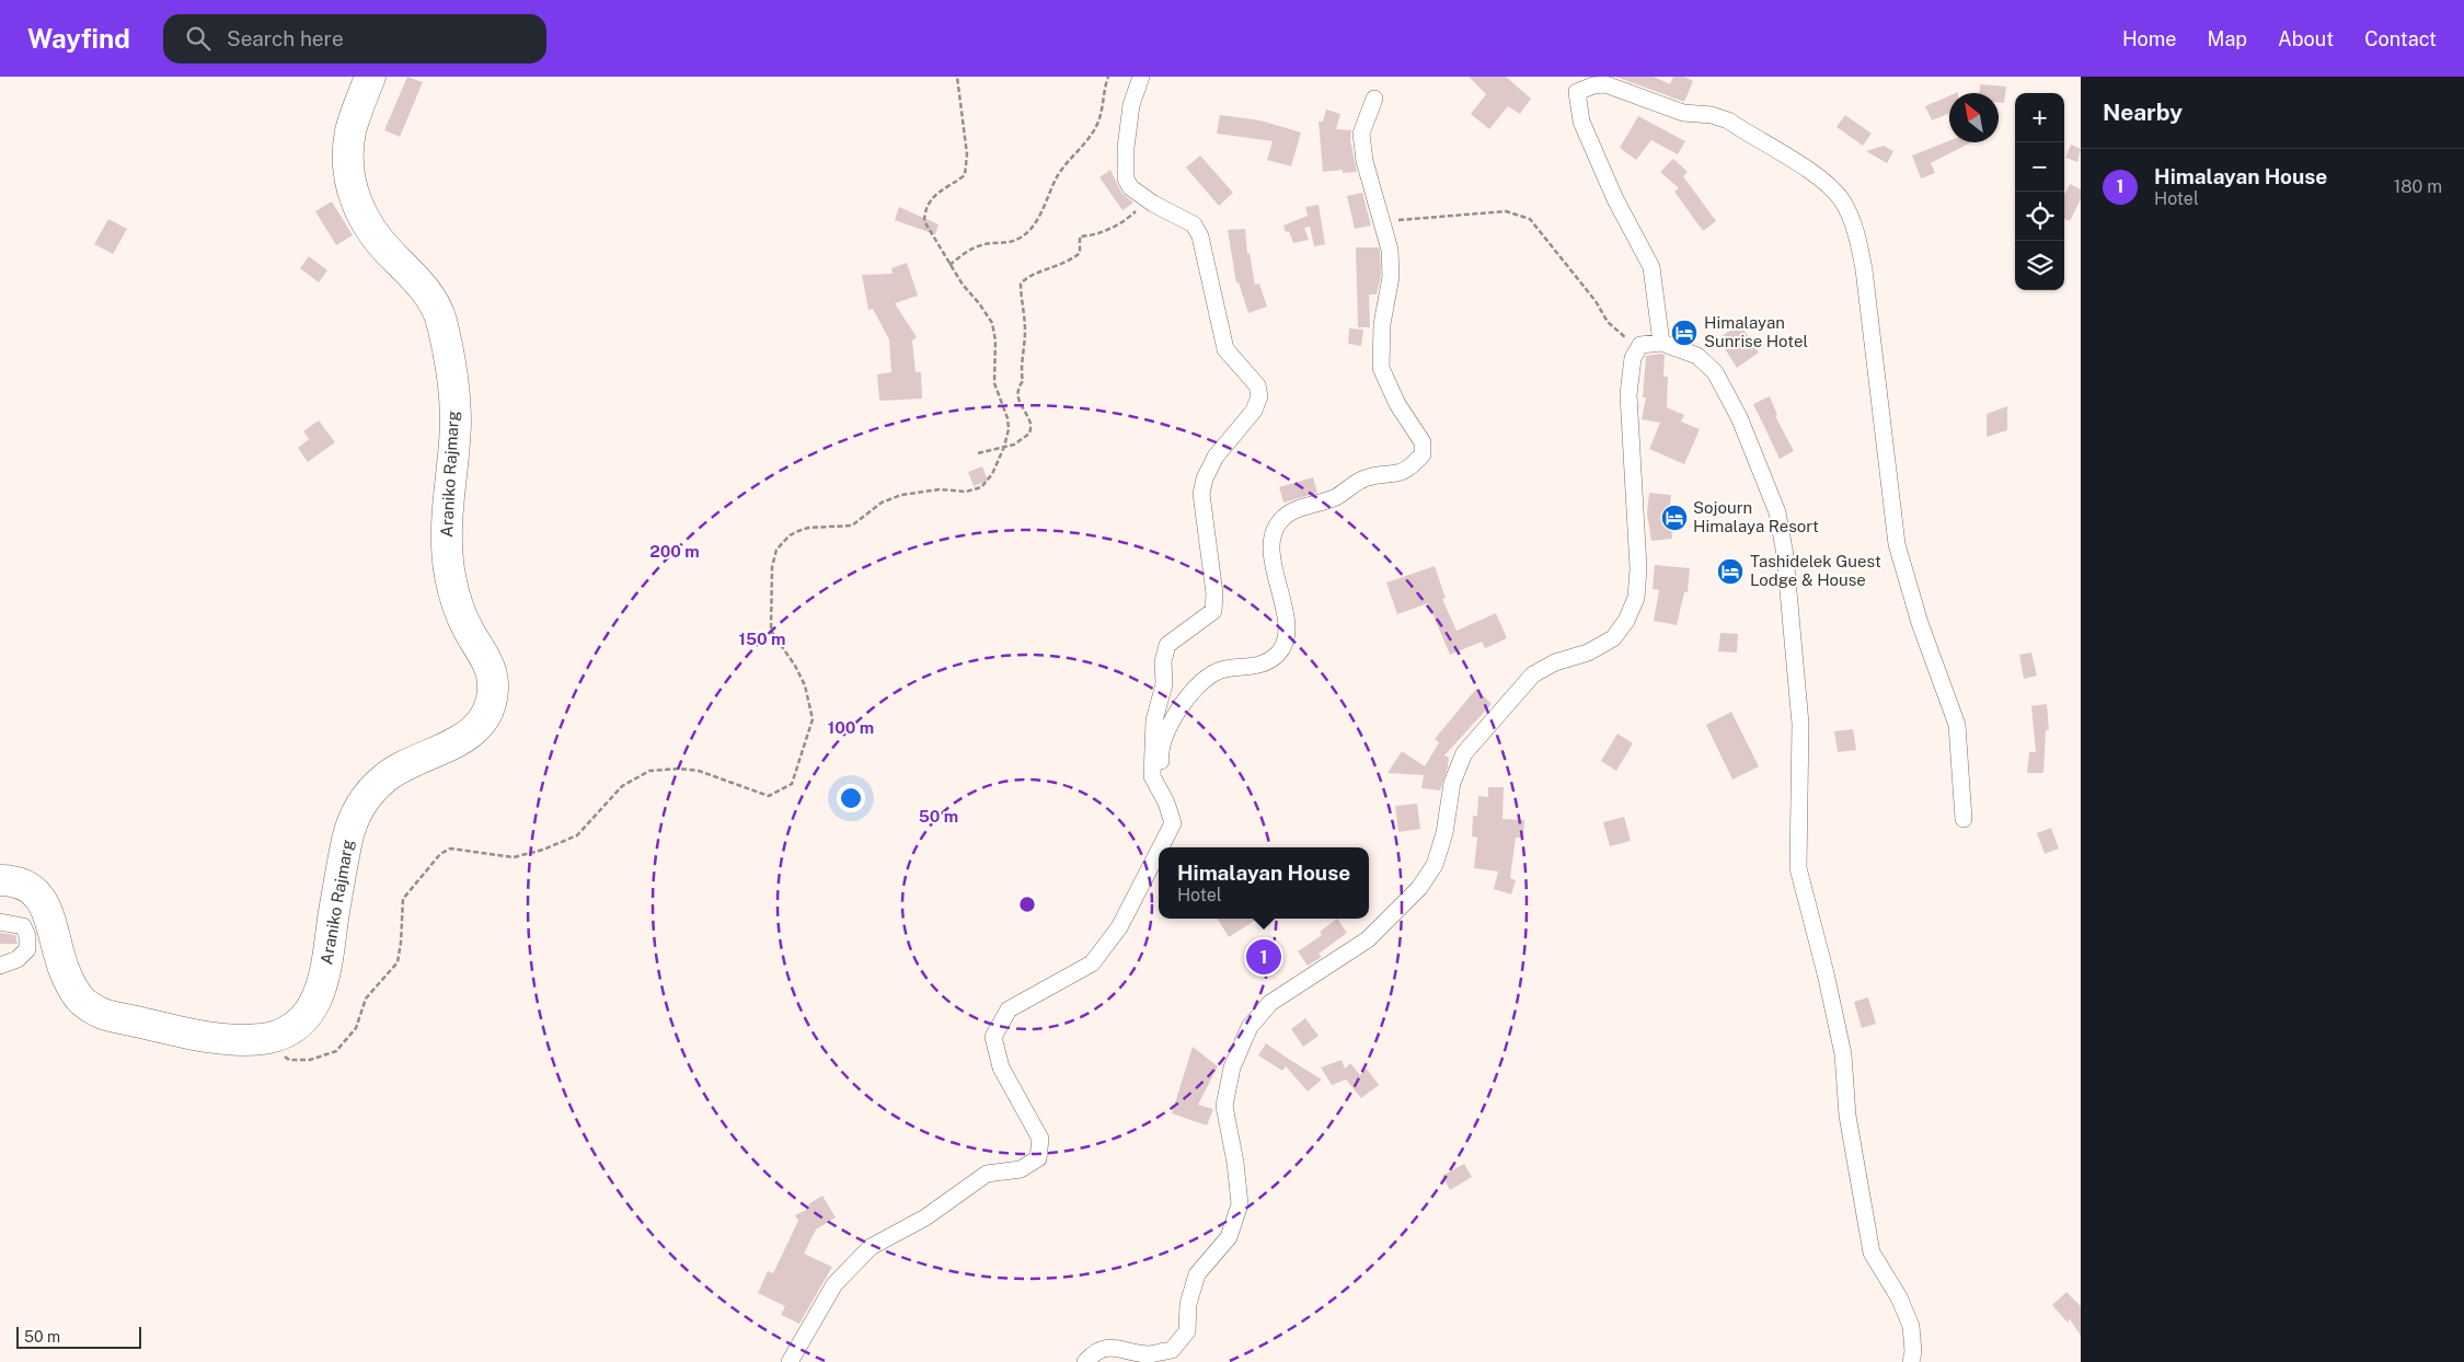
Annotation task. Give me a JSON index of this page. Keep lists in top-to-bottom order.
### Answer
{
  "streets": {
    "highway": ["Araniko Rajmarg"]
  },
  "places": {
    "hotel": ["Himalayan Sunrise Hotel", "Sojourn Himalaya Resort", "Tashidelek Guest Lodge & House"]
  },
  "scale_bar": "50 m",
  "north": "top left",
  "page": {
    "header": "Wayfind",
    "search": "Search here",
    "nav": [
      "Home",
      "Map",
      "About",
      "Contact"
    ],
    "heading": "Nearby",
    "map_buttons": ["+", "−"],
    "list": [
      {
        "mark": "1",
        "name": "Himalayan House",
        "note": "Hotel",
        "value": "180 m"
      }
    ],
    "popup": ["Himalayan House", "Hotel"],
    "pins": "1",
    "scale": "50 m"
  },
  "rings": [
    "200 m",
    "150 m",
    "100 m",
    "50 m"
  ]
}
